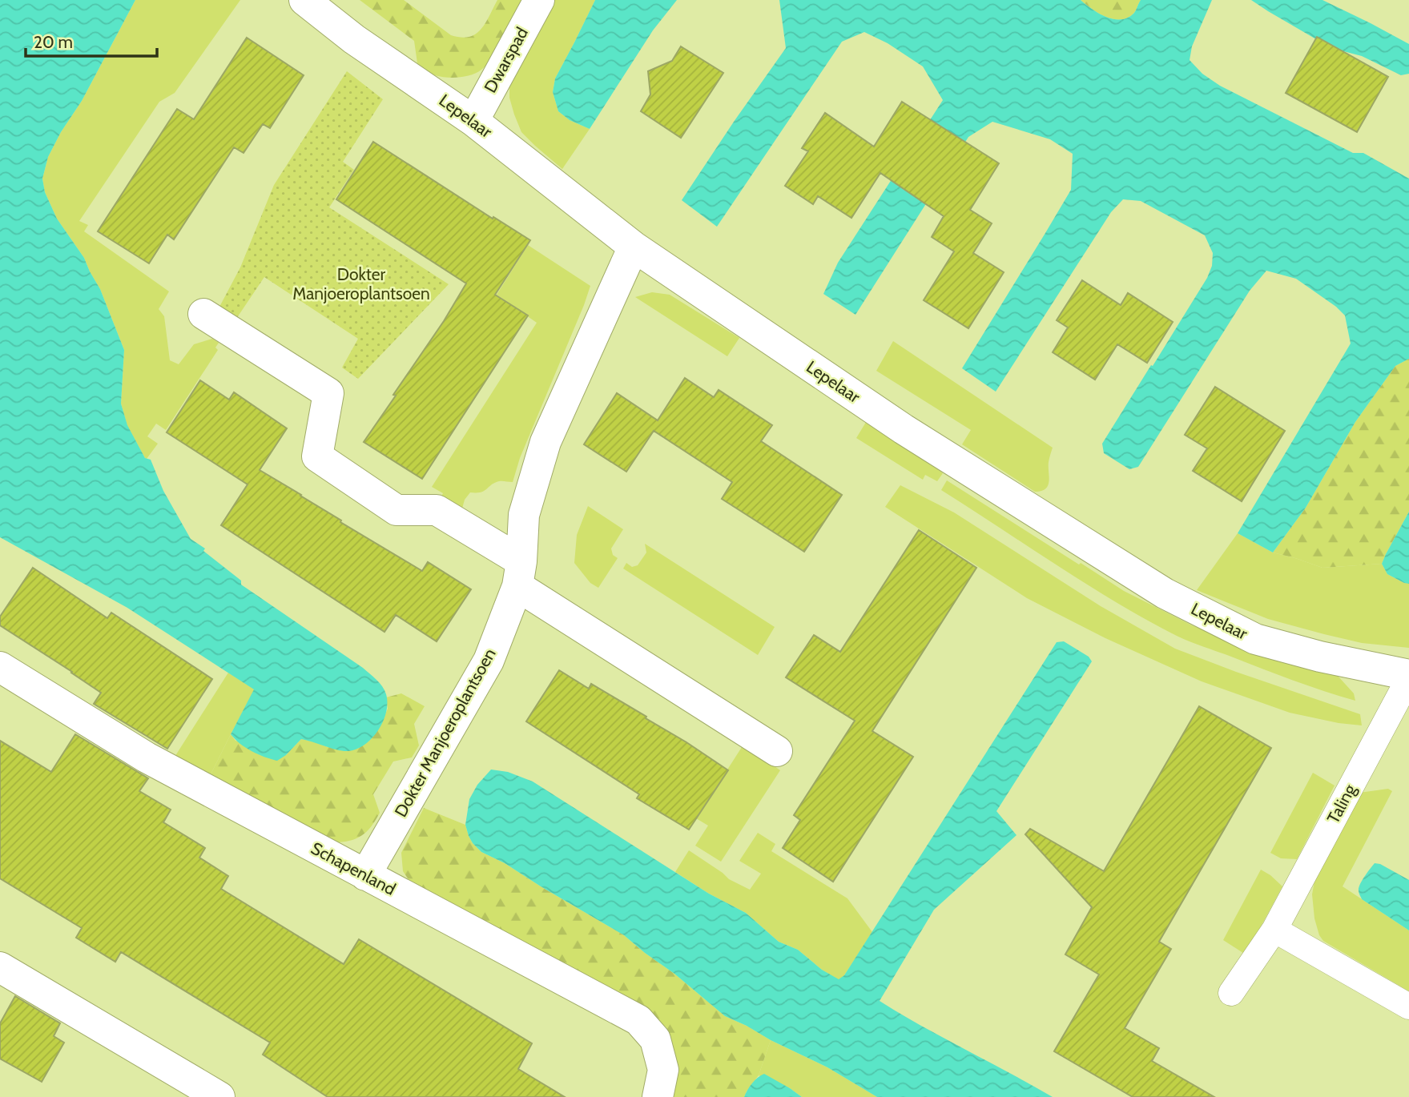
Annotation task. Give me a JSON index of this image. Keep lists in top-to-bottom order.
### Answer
{
  "streets": {
    "street": [
      "Dwarspad",
      "Lepelaar",
      "Dokter Manjoeroplantsoen",
      "Schapenland"
    ],
    "lane": ["Taling"]
  },
  "crossings": [
    ["Dwarspad", "Lepelaar"],
    ["Lepelaar", "Dokter Manjoeroplantsoen"],
    ["Lepelaar", "Taling"],
    ["Dokter Manjoeroplantsoen", "Schapenland"]
  ],
  "parks": ["Dokter Manjoeroplantsoen"],
  "scale_bar": "20 m"
}
